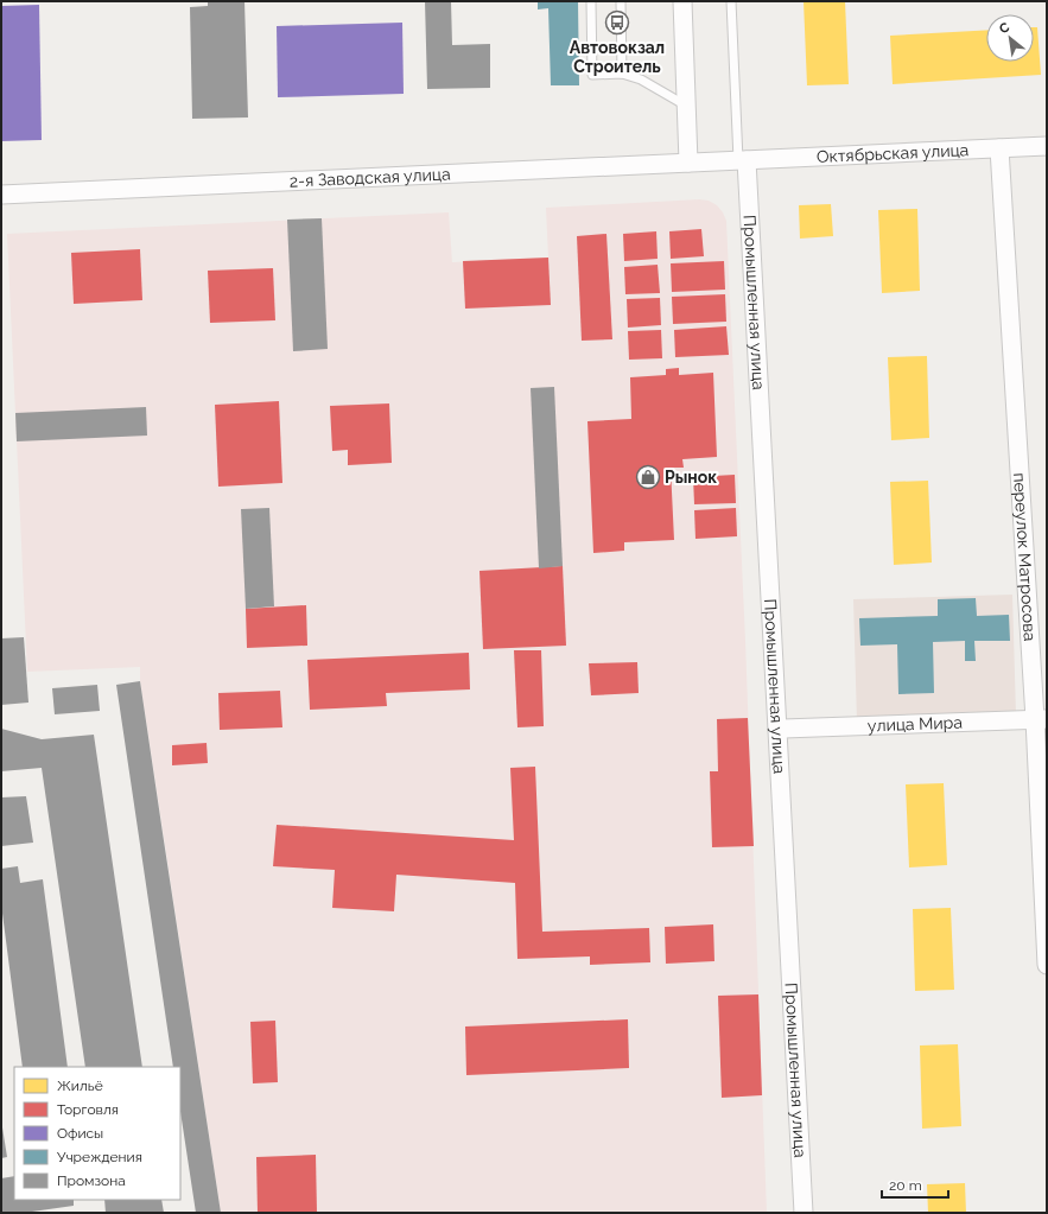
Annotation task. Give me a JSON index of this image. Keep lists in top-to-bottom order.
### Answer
{
  "streets": {
    "street": [
      "Октябрьская улица",
      "2-я Заводская улица",
      "Промышленная улица",
      "переулок Матросова",
      "улица Мира"
    ]
  },
  "crossings": [
    ["Октябрьская улица", "2-я Заводская улица"],
    ["Октябрьская улица", "Промышленная улица"],
    ["Октябрьская улица", "переулок Матросова"],
    ["2-я Заводская улица", "Промышленная улица"],
    ["переулок Матросова", "улица Мира"]
  ],
  "places": {
    "bus stop": ["Автовокзал Строитель"],
    "shop": ["Рынок"]
  },
  "legend": [
    "Жильё",
    "Торговля",
    "Офисы",
    "Учреждения",
    "Промзона"
  ],
  "scale_bar": "20 m",
  "north": "top left"
}
